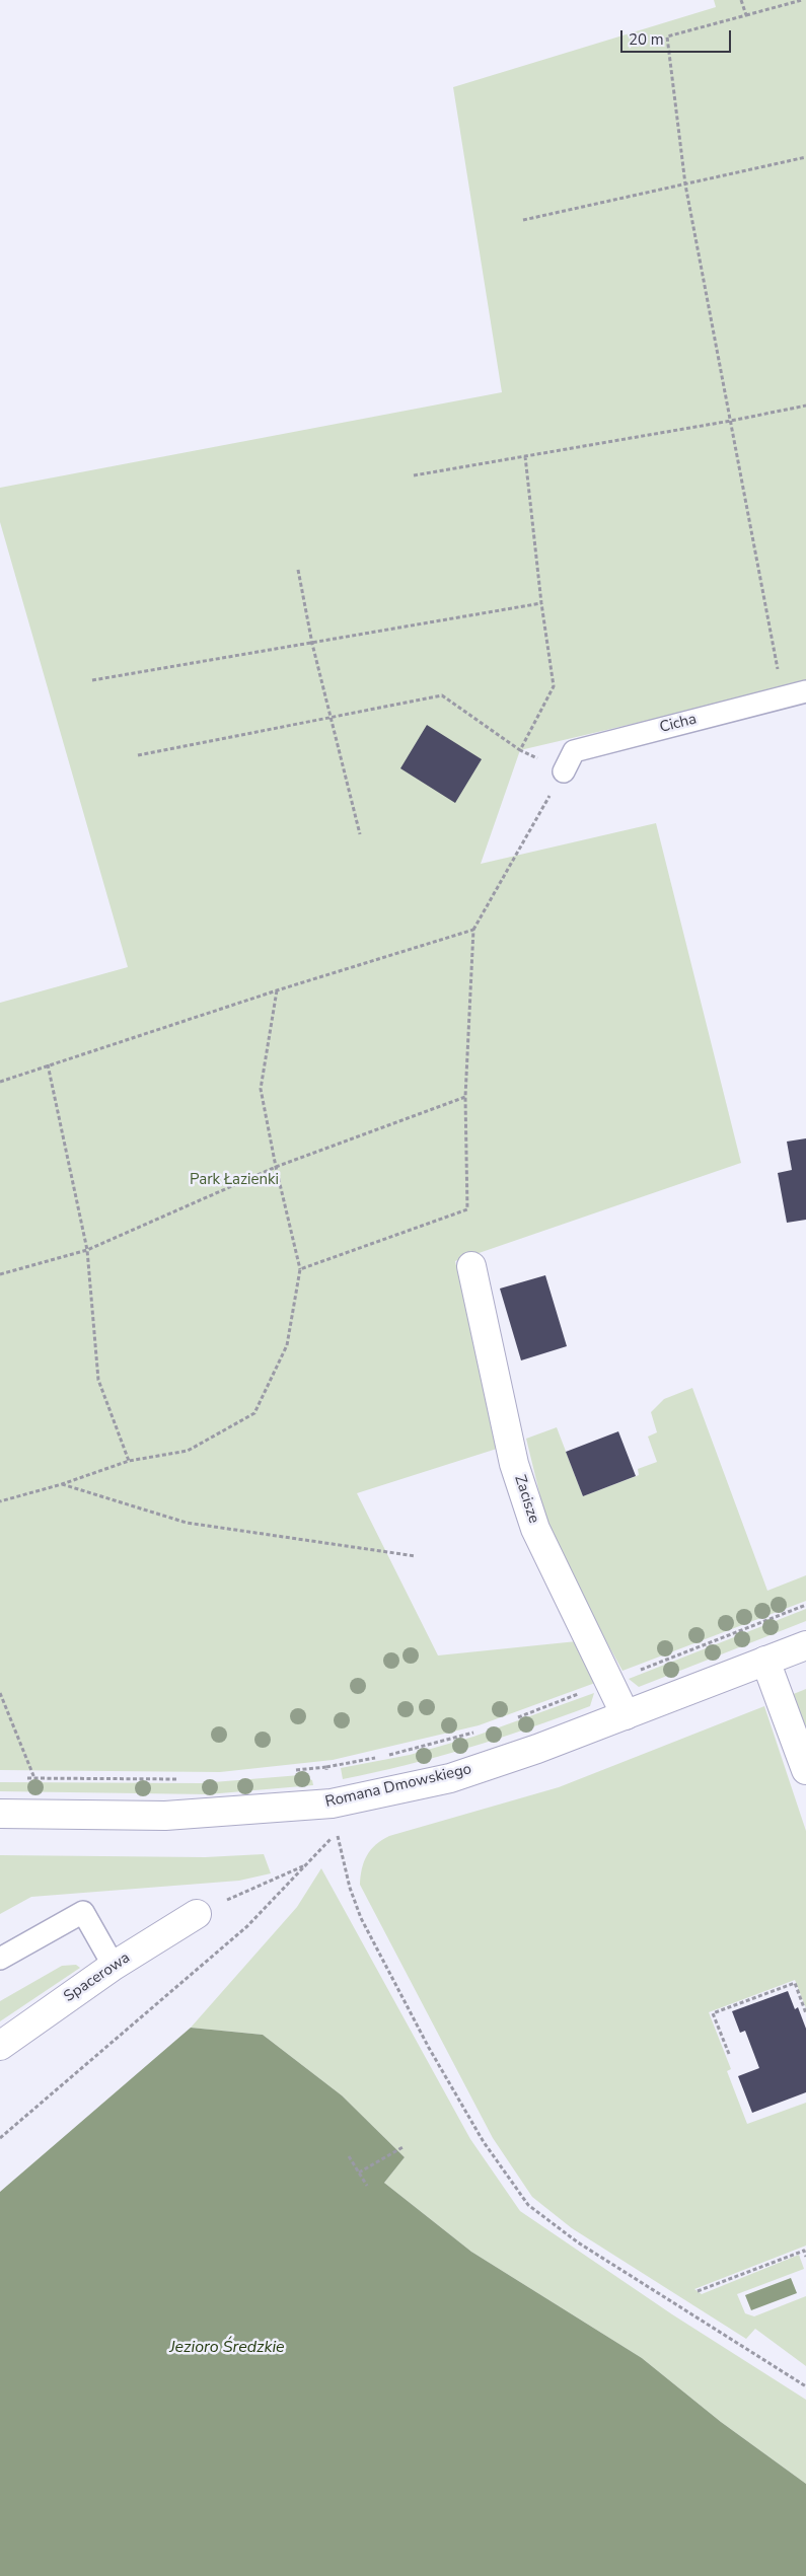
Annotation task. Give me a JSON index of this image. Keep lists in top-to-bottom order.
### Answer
{
  "streets": {
    "street": ["Zacisze", "Romana Dmowskiego", "Spacerowa"],
    "lane": ["Cicha"]
  },
  "crossings": [
    ["Zacisze", "Romana Dmowskiego"]
  ],
  "water": ["Jezioro Średzkie"],
  "parks": ["Park Łazienki"],
  "scale_bar": "20 m"
}
